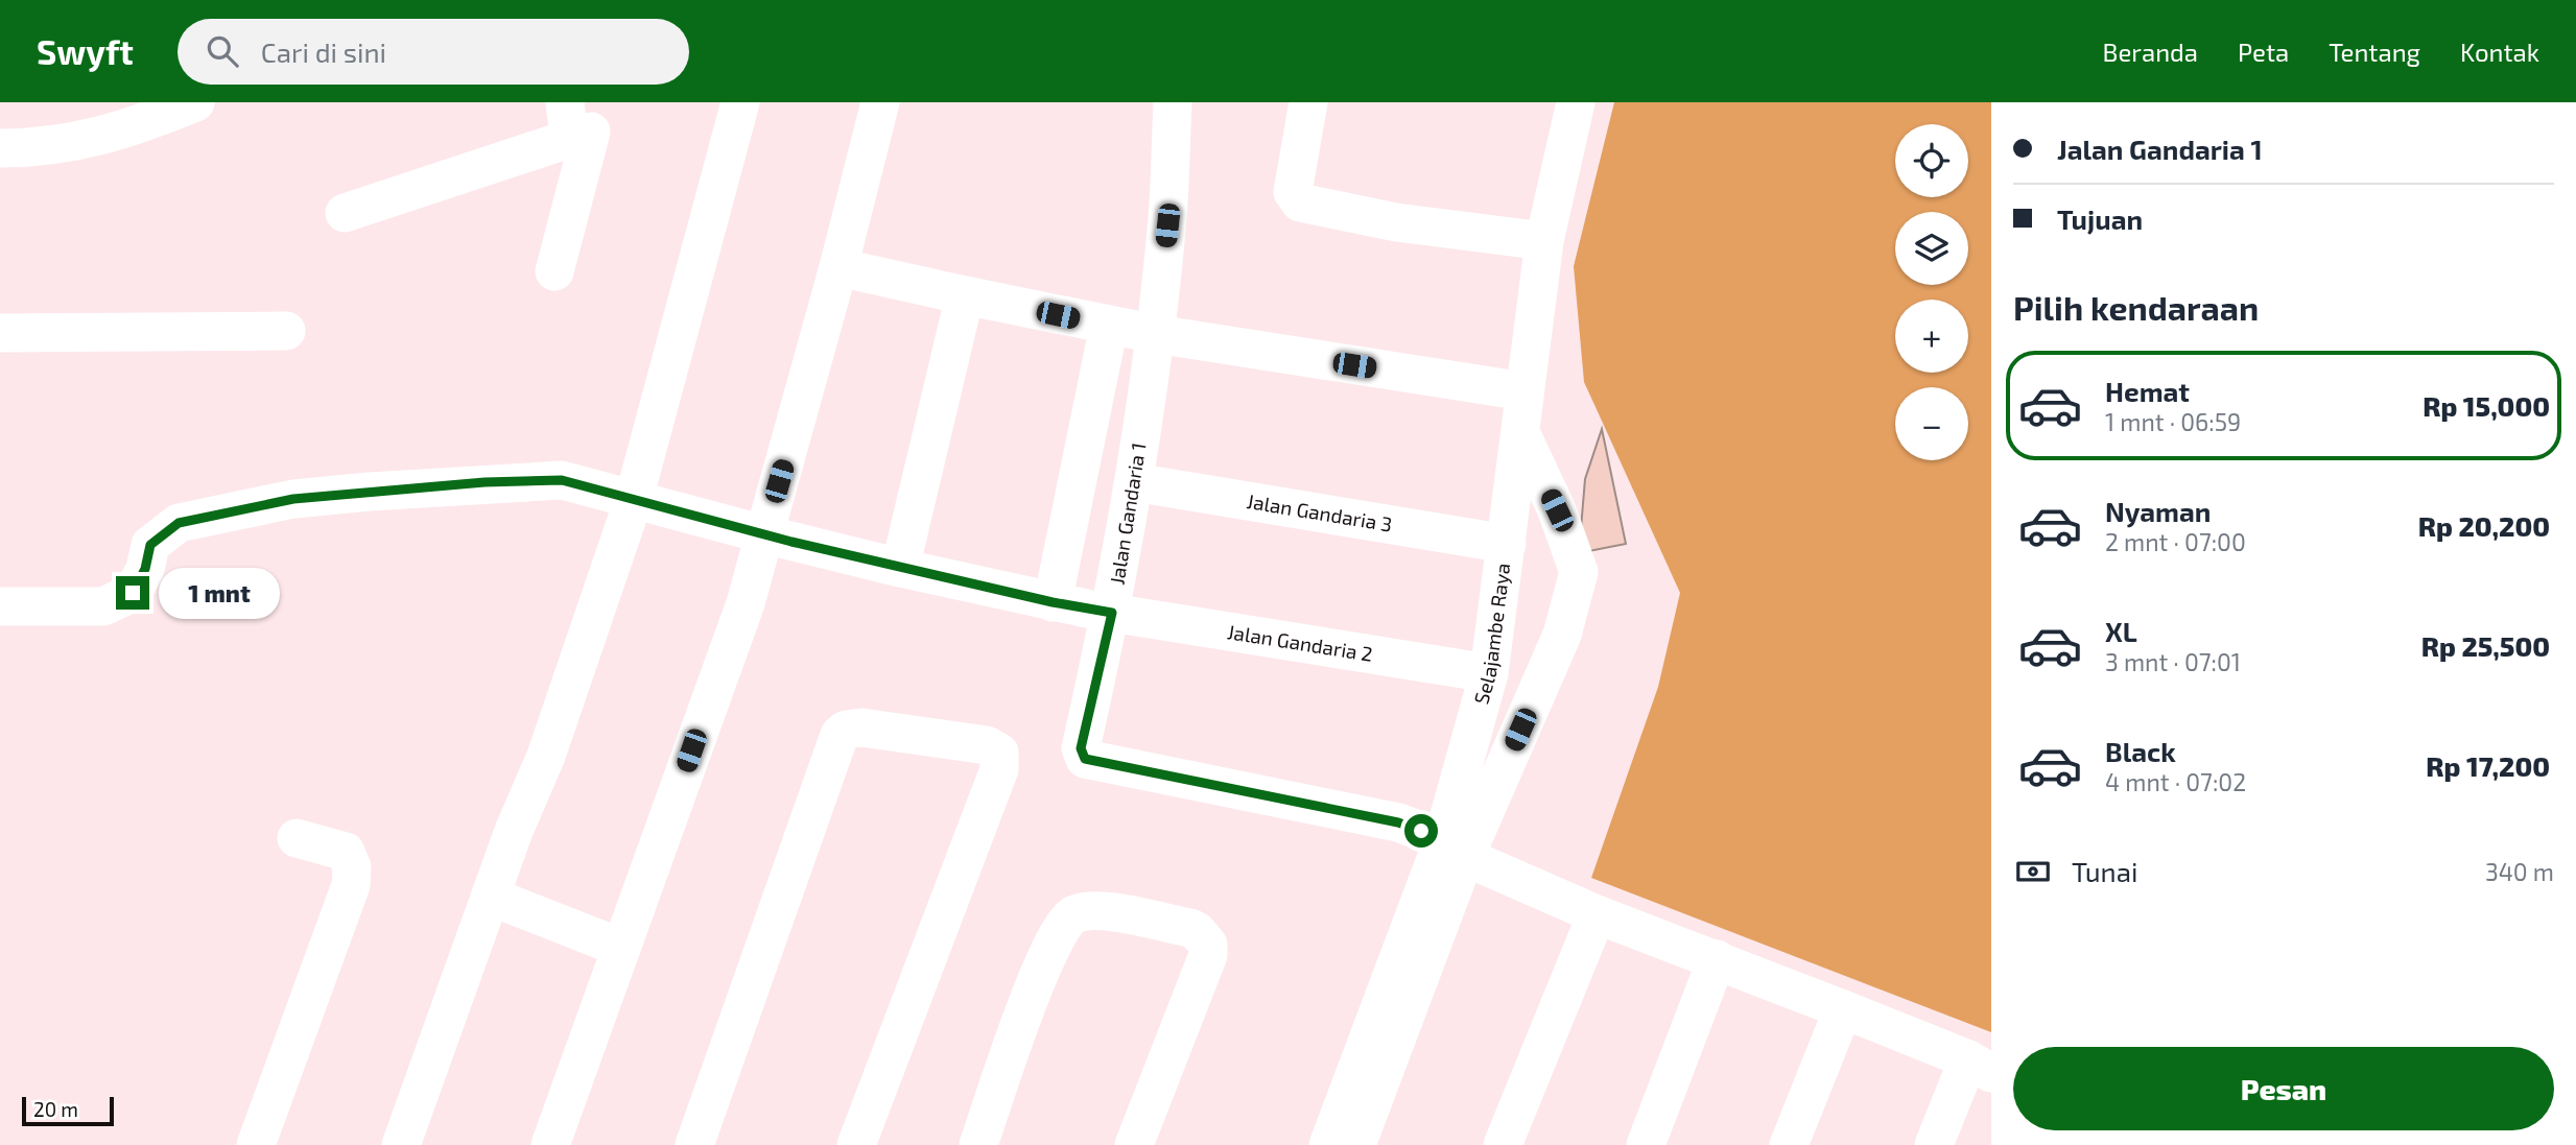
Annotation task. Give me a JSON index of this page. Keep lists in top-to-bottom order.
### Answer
{
  "streets": {
    "street": [
      "Jalan Gandaria 3",
      "Jalan Gandaria 1",
      "Selajambe Raya",
      "Jalan Gandaria 2"
    ]
  },
  "crossings": [
    ["Jalan Gandaria 3", "Jalan Gandaria 1"],
    ["Jalan Gandaria 3", "Selajambe Raya"],
    ["Jalan Gandaria 1", "Selajambe Raya"],
    ["Jalan Gandaria 1", "Jalan Gandaria 2"],
    ["Selajambe Raya", "Jalan Gandaria 2"]
  ],
  "scale_bar": "20 m",
  "page": {
    "header": "Swyft",
    "search": "Cari di sini",
    "nav": [
      "Beranda",
      "Peta",
      "Tentang",
      "Kontak"
    ],
    "banner": ["Jalan Gandaria 1", "Tujuan"],
    "map_buttons": ["+", "−"],
    "heading": "Pilih kendaraan",
    "list": [
      {
        "name": "Hemat",
        "note": "1 mnt · 06:59",
        "value": "Rp 15,000"
      },
      {
        "name": "Nyaman",
        "note": "2 mnt · 07:00",
        "value": "Rp 20,200"
      },
      {
        "name": "XL",
        "note": "3 mnt · 07:01",
        "value": "Rp 25,500"
      },
      {
        "name": "Black",
        "note": "4 mnt · 07:02",
        "value": "Rp 17,200"
      }
    ],
    "bubble": "1 mnt",
    "pay": ["Tunai", "340 m"],
    "buttons": "Pesan",
    "scale": "20 m"
  }
}
